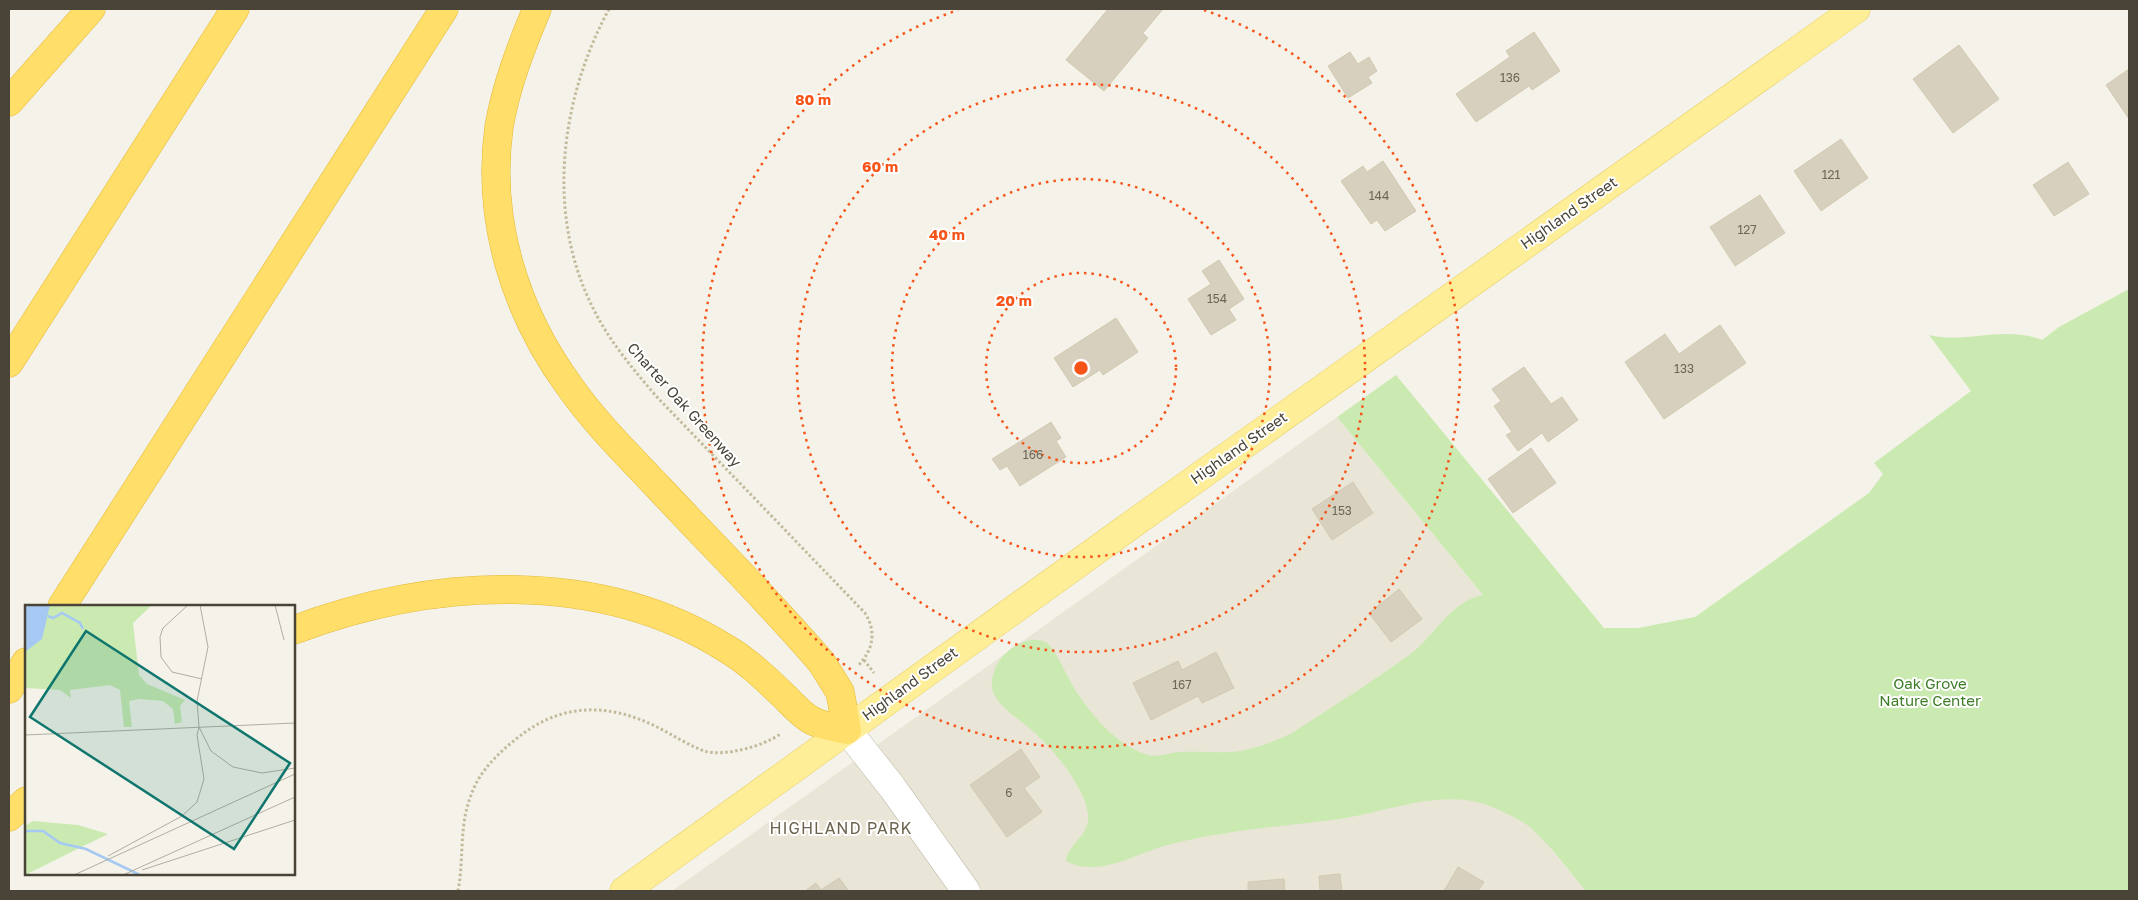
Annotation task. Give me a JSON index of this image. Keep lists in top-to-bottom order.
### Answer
{
  "streets": {
    "main road": ["Highland Street"],
    "path": ["Charter Oak Greenway"]
  },
  "districts": ["HIGHLAND PARK"],
  "parks": ["Oak Grove Nature Center"],
  "house_numbers": [
    "136",
    "121",
    "144",
    "127",
    "154",
    "133",
    "166",
    "153",
    "167",
    "6"
  ],
  "rings": [
    "80 m",
    "60 m",
    "40 m",
    "20 m"
  ]
}
